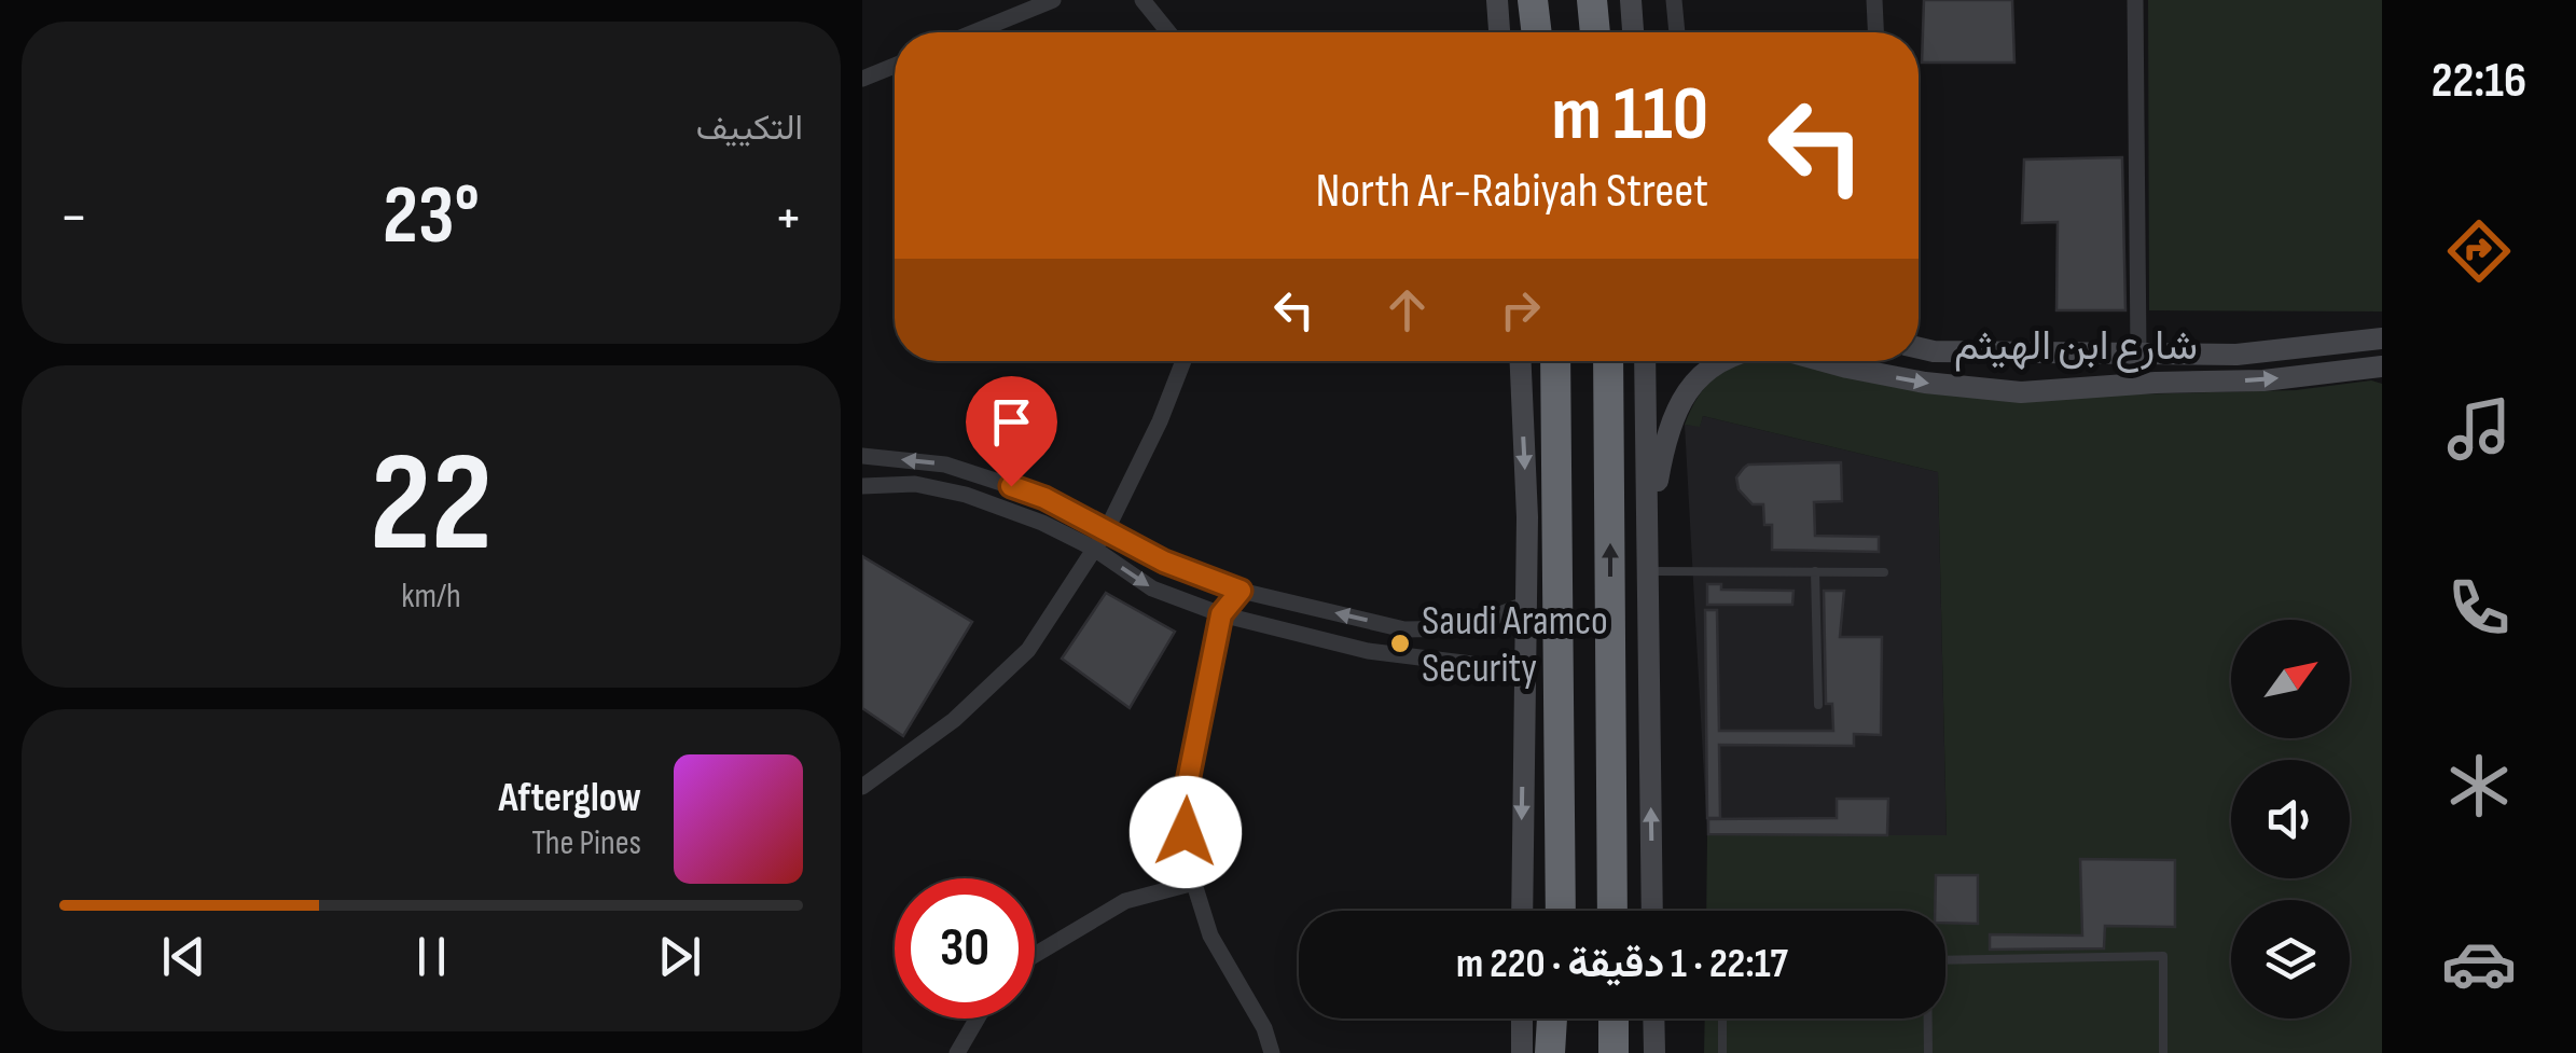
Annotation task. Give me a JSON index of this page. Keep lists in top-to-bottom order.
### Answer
{
  "streets": {
    "main road": ["شارع ابن الهيثم"]
  },
  "places": ["Saudi Aramco Security"],
  "north": "top right",
  "page": {
    "tabs": "22:16",
    "tile": [
      "التكييف",
      ["22", "km/h"]
    ],
    "turn": ["110 m", "North Ar-Rabiyah Street"],
    "heat": ["−", "23°", "+"],
    "song": ["Afterglow", "The Pines"],
    "limit": "30",
    "trip": "22:17 · 1 دقيقة · 220 m"
  }
}
